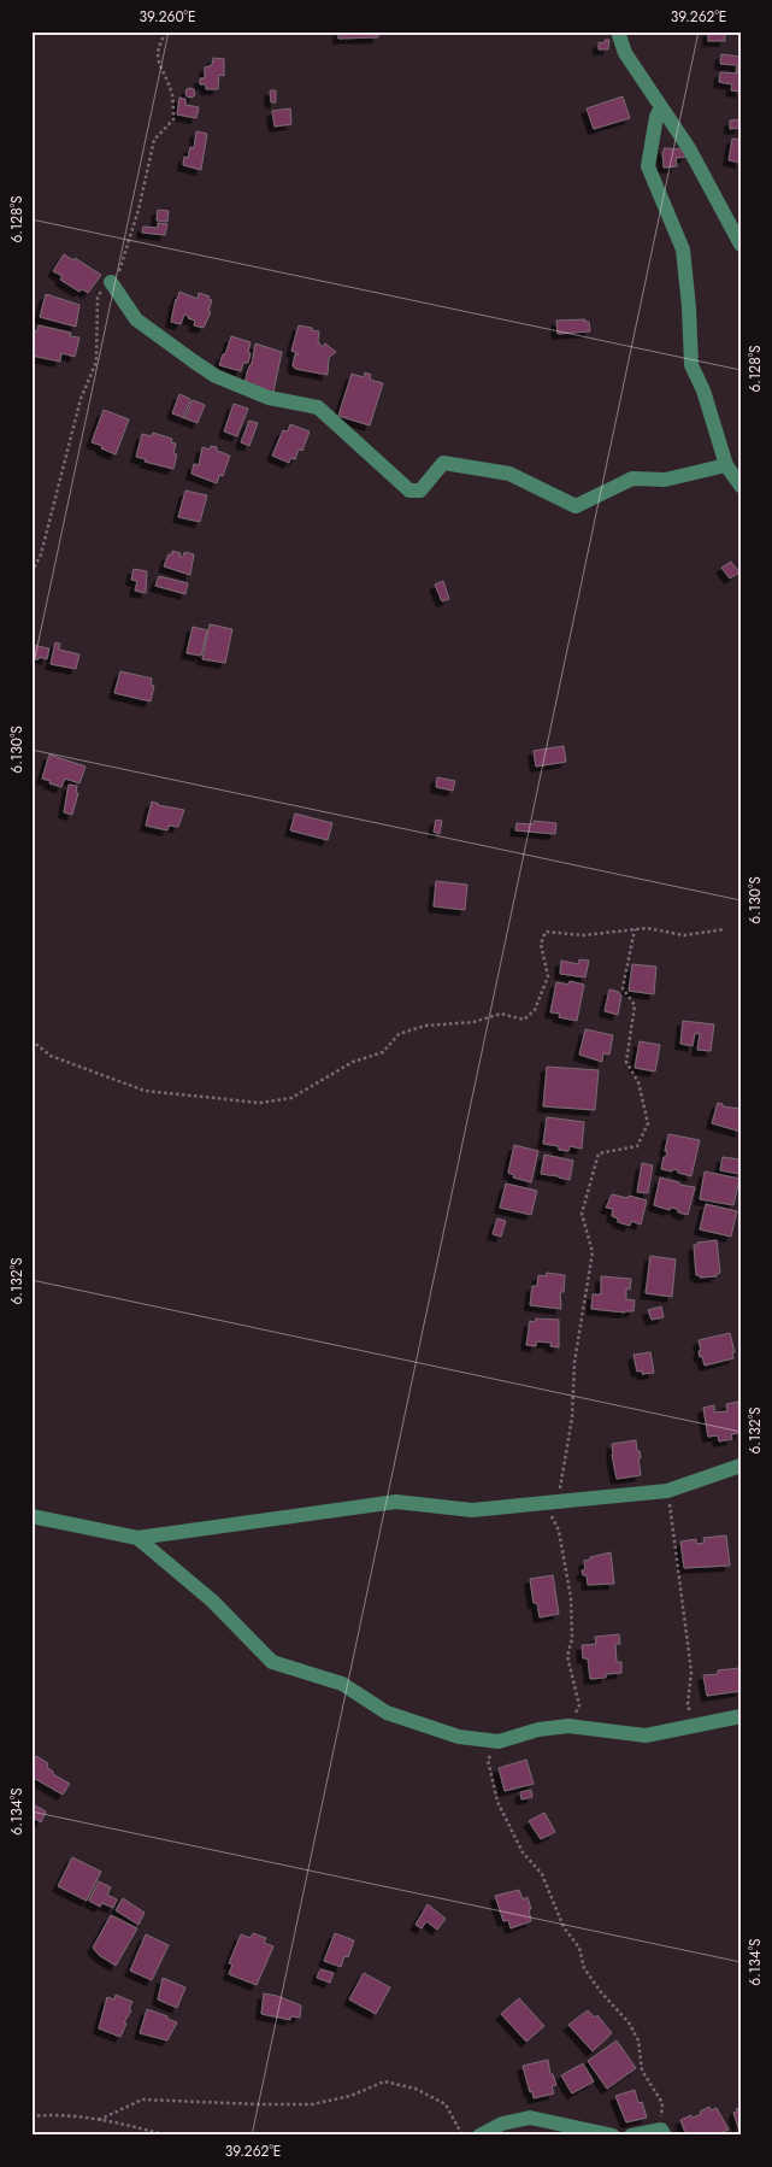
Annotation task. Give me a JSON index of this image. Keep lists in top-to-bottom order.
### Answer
{
  "coordinates": [
    "39.260°E",
    "39.262°E",
    "6.128°S",
    "6.130°S",
    "6.132°S",
    "6.134°S"
  ]
}
